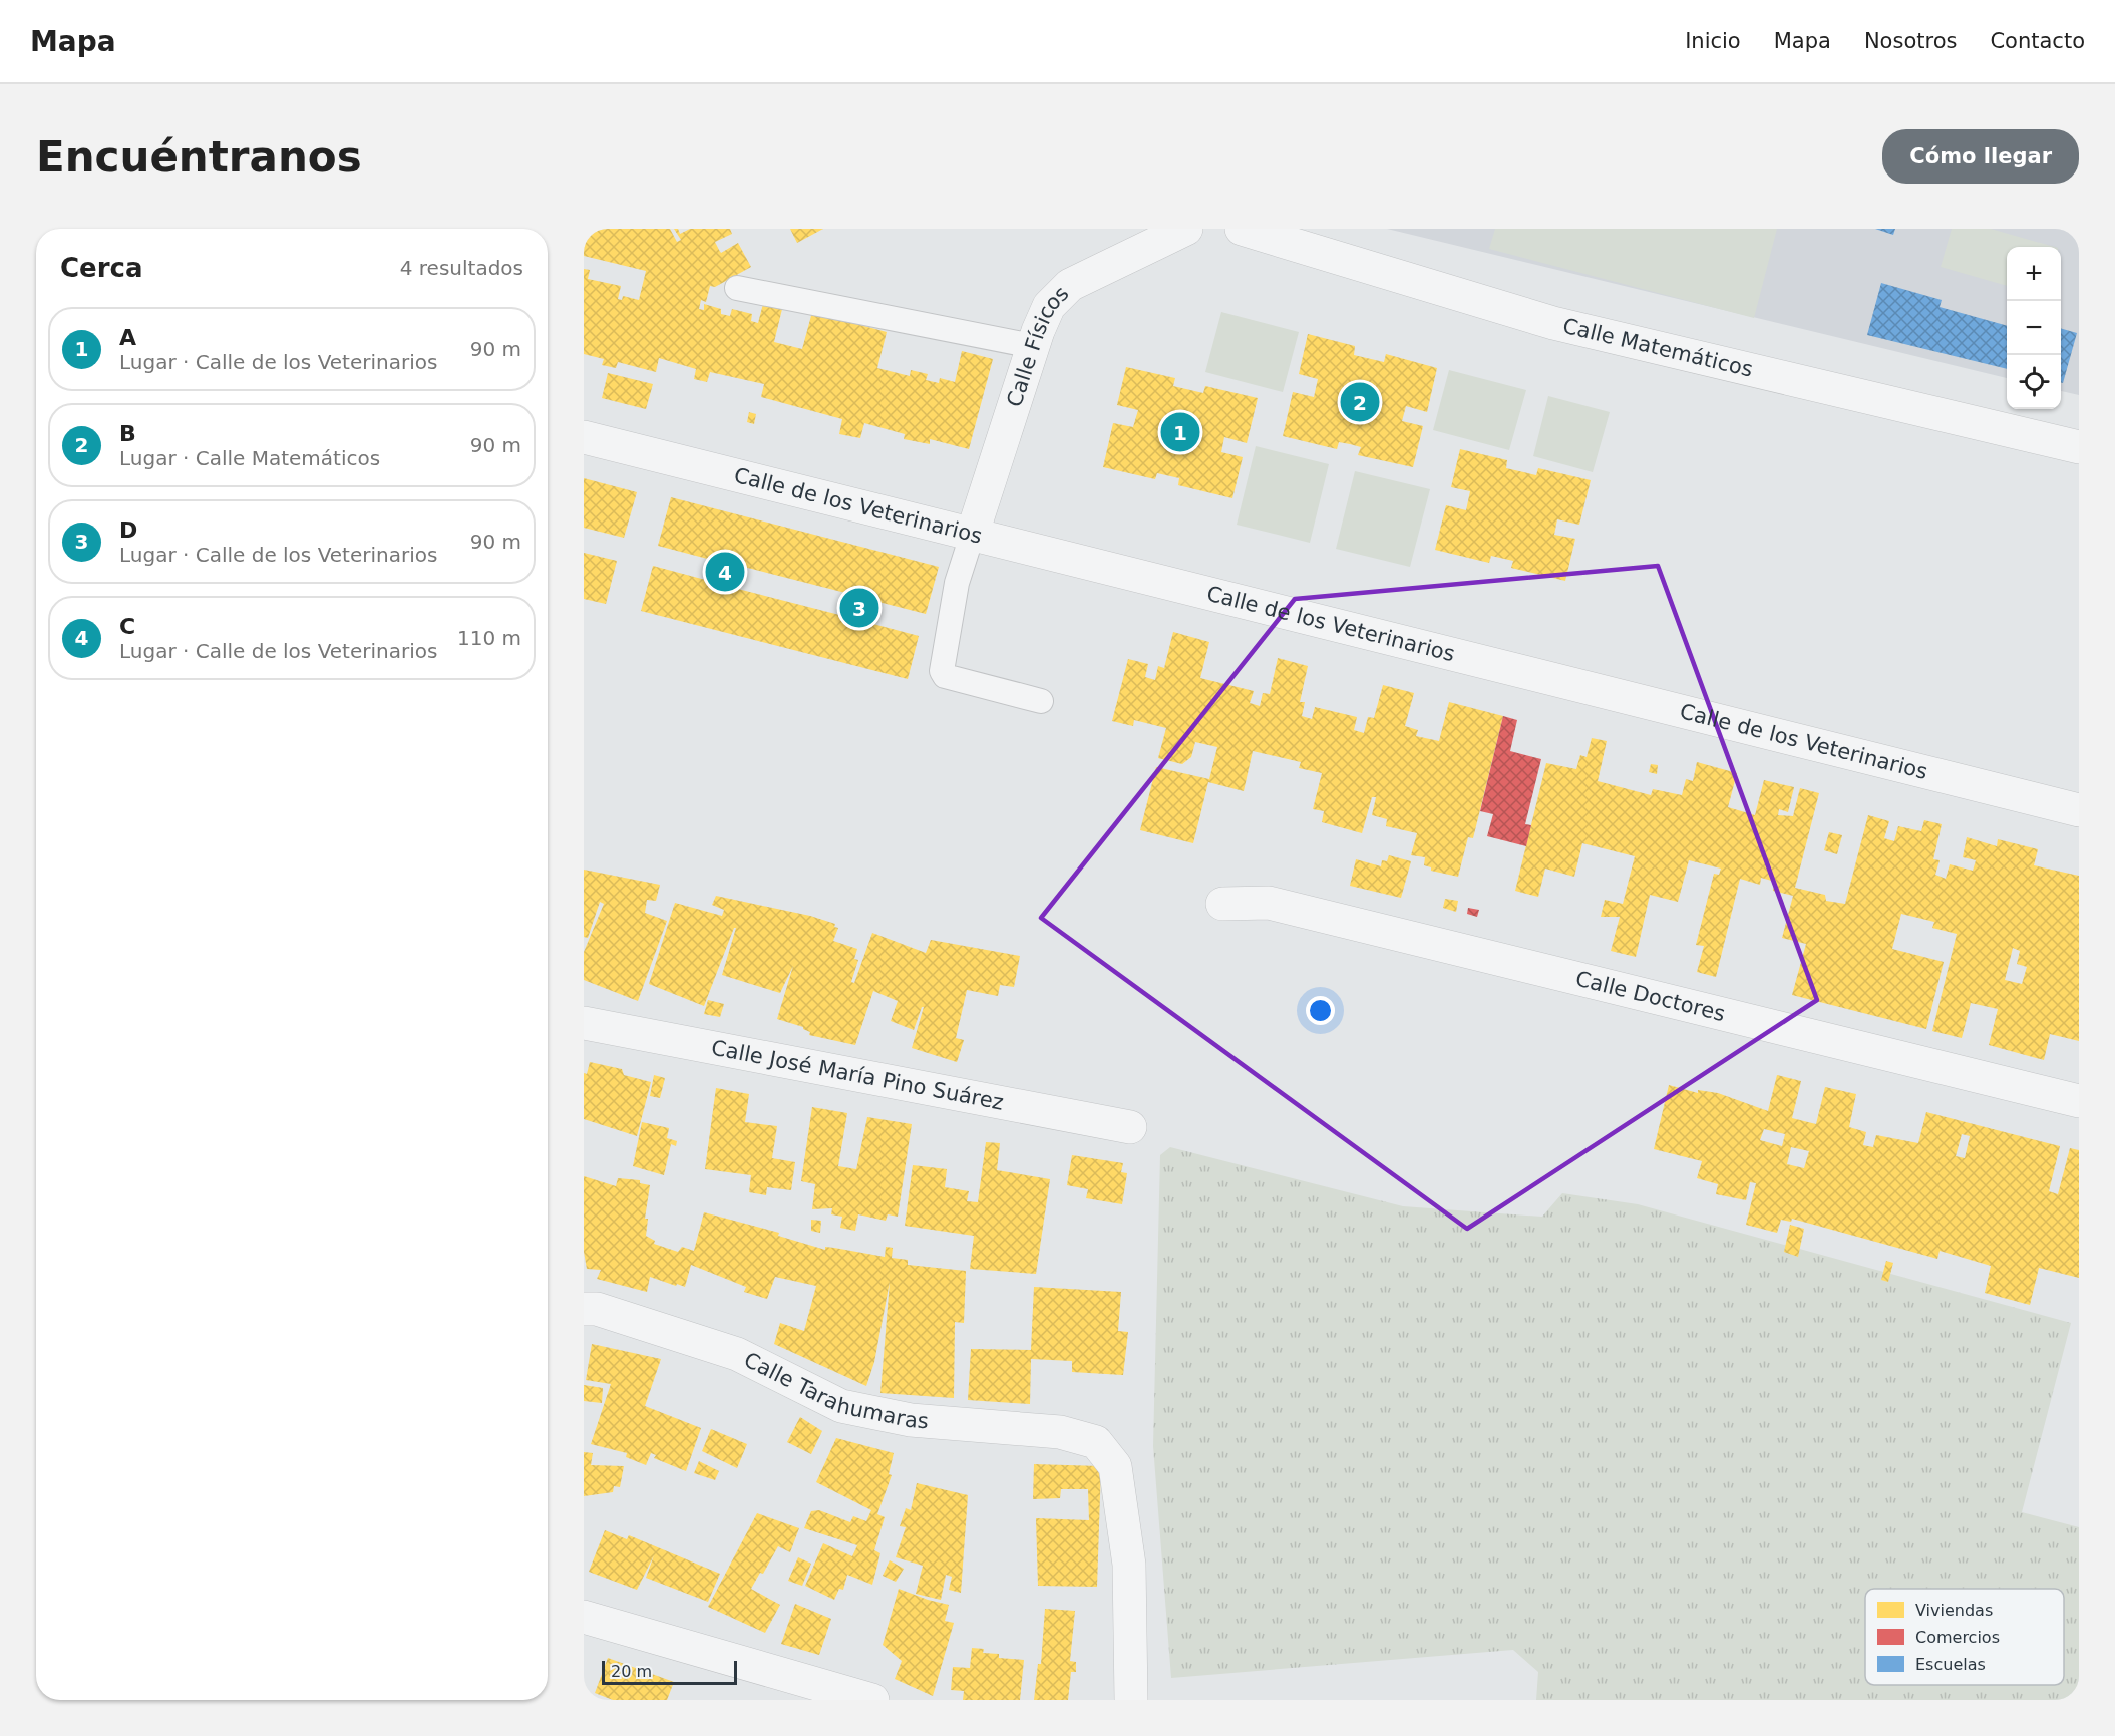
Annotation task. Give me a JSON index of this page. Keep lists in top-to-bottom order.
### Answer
{
  "streets": {
    "street": [
      "Calle Matemáticos",
      "Calle Físicos",
      "Calle de los Veterinarios",
      "Calle Doctores",
      "Calle José María Pino Suárez",
      "Calle Tarahumaras"
    ]
  },
  "crossings": [
    ["Calle Físicos", "Calle de los Veterinarios"]
  ],
  "legend": ["Viviendas", "Comercios", "Escuelas"],
  "scale_bar": "20 m",
  "page": {
    "header": "Mapa",
    "nav": [
      "Inicio",
      "Mapa",
      "Nosotros",
      "Contacto"
    ],
    "buttons": "Cómo llegar",
    "title": "Encuéntranos",
    "heading": ["Cerca", "4 resultados"],
    "map_buttons": ["+", "−"],
    "list": [
      {
        "mark": "1",
        "name": "A",
        "note": "Lugar · Calle de los Veterinarios",
        "value": "90 m"
      },
      {
        "mark": "2",
        "name": "B",
        "note": "Lugar · Calle Matemáticos",
        "value": "90 m"
      },
      {
        "mark": "3",
        "name": "D",
        "note": "Lugar · Calle de los Veterinarios",
        "value": "90 m"
      },
      {
        "mark": "4",
        "name": "C",
        "note": "Lugar · Calle de los Veterinarios",
        "value": "110 m"
      }
    ],
    "pins": [
      "2",
      "1",
      "4",
      "3"
    ],
    "scale": "20 m"
  }
}
